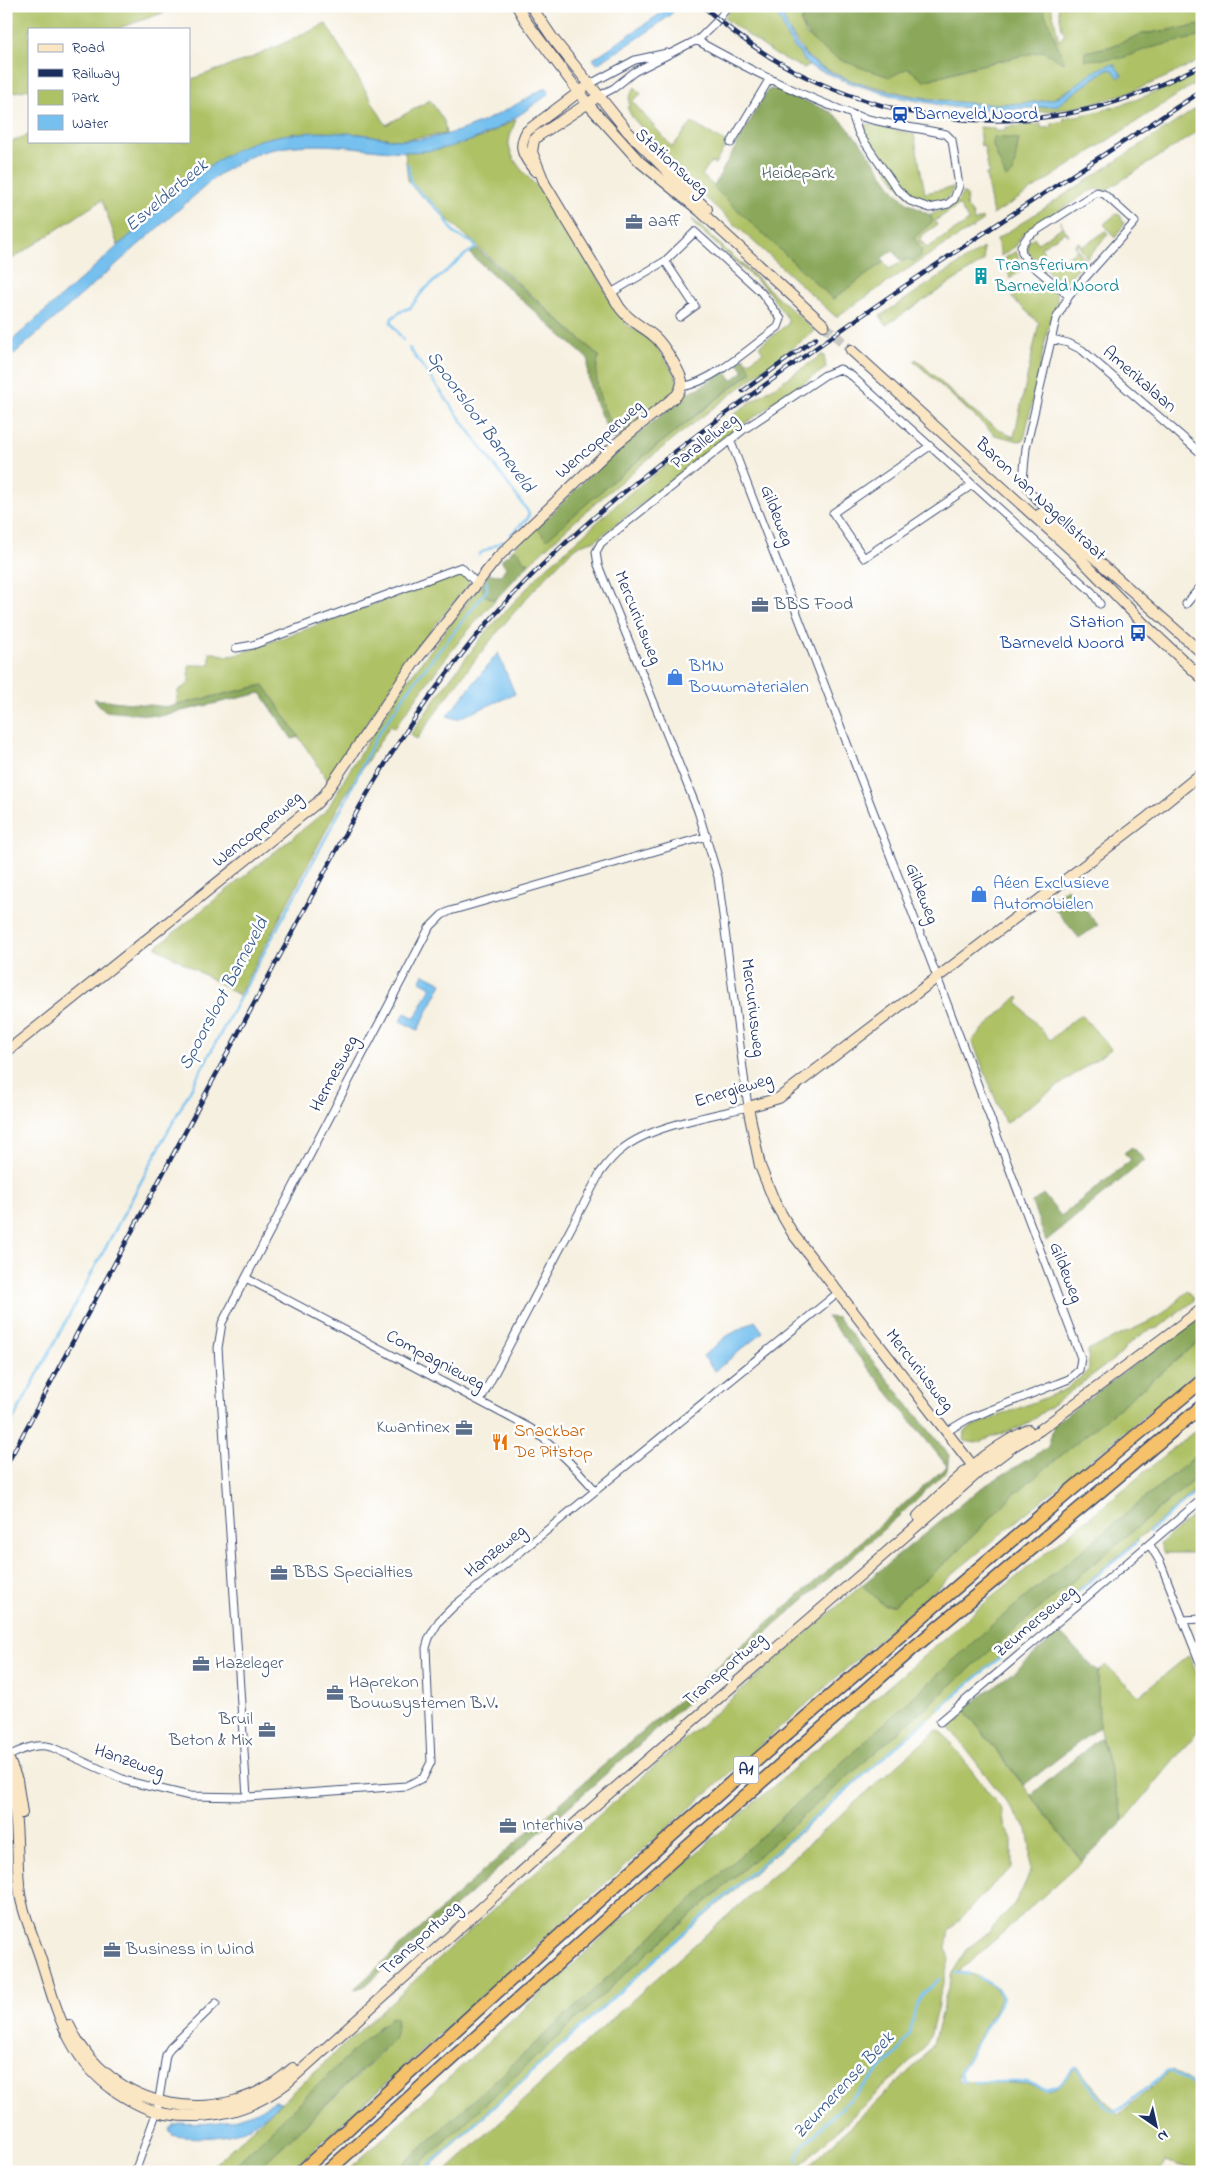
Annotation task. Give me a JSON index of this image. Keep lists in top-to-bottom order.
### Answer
{
  "streets": {
    "highway": ["A1"],
    "street": [
      "Stationsweg",
      "Amerikalaan",
      "Wencopperweg",
      "Parallelweg",
      "Baron van Nagellstraat",
      "Gildeweg",
      "Mercuriusweg",
      "Hermesweg",
      "Energieweg",
      "Compagnieweg",
      "Hanzeweg",
      "Zeumerseweg",
      "Transportweg"
    ]
  },
  "crossings": [
    ["Amerikalaan", "Baron van Nagellstraat"],
    ["Parallelweg", "Gildeweg"],
    ["Parallelweg", "Mercuriusweg"],
    ["Gildeweg", "Mercuriusweg"],
    ["Gildeweg", "Energieweg"],
    ["Mercuriusweg", "Hermesweg"],
    ["Mercuriusweg", "Energieweg"],
    ["Mercuriusweg", "Hanzeweg"],
    ["Mercuriusweg", "Transportweg"],
    ["Hermesweg", "Compagnieweg"],
    ["Hermesweg", "Hanzeweg"],
    ["Energieweg", "Compagnieweg"],
    ["Compagnieweg", "Hanzeweg"],
    ["Hanzeweg", "Transportweg"]
  ],
  "water": ["Esvelderbeek", "Spoorsloot Barneveld", "Zeumerense Beek"],
  "parks": ["Heidepark"],
  "places": {
    "station": ["Barneveld Noord"],
    "office": [
      "aaff",
      "BBS Food",
      "Kwantinex",
      "BBS Specialties",
      "Hazeleger",
      "Haprekon Bouwsystemen B.V.",
      "Bruil Beton & Mix",
      "Interhiva",
      "Business in Wind"
    ],
    "building": ["Transferium Barneveld Noord"],
    "bus stop": ["Station Barneveld Noord"],
    "shop": ["BMN Bouwmaterialen", "Aéen Exclusieve Automobielen"],
    "restaurant": ["Snackbar De Pitstop"]
  },
  "legend": [
    "Road",
    "Railway",
    "Park",
    "Water"
  ],
  "north": "bottom right"
}
